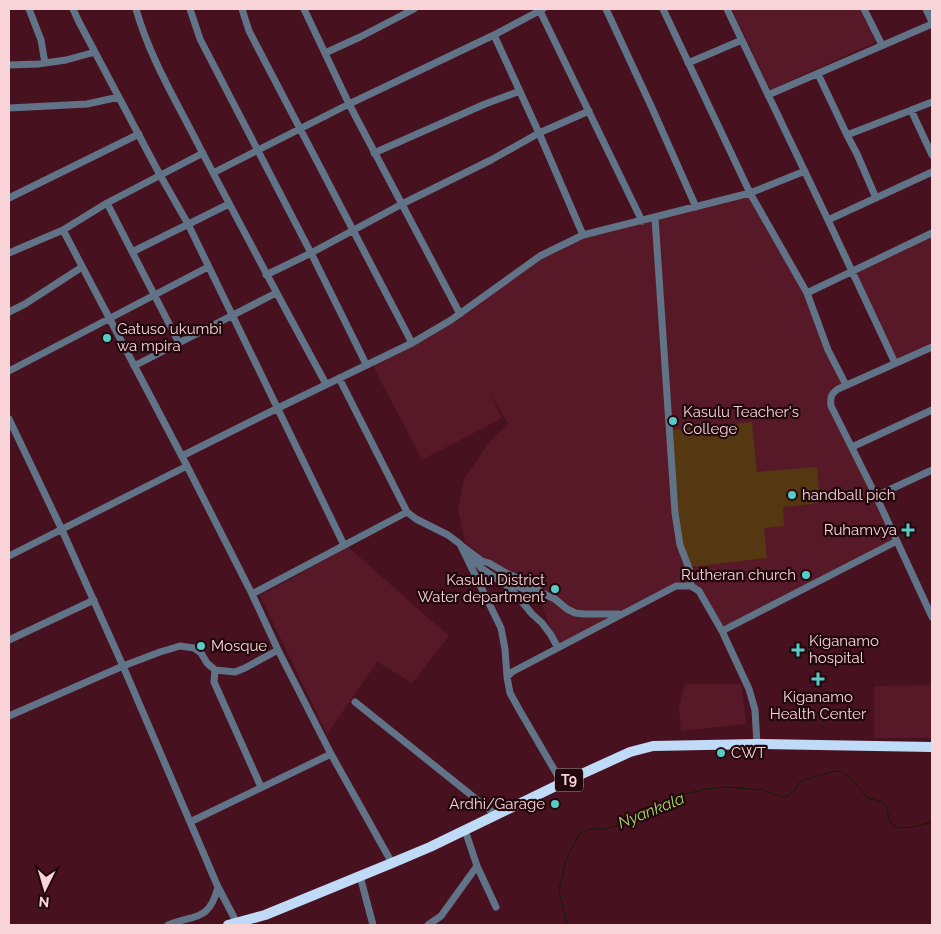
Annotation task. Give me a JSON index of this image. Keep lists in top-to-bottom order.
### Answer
{
  "streets": {
    "highway": ["T9"]
  },
  "water": ["Nyankala"],
  "places": {
    "other": [
      "Gatuso ukumbi wa mpira",
      "Kasulu Teacher's College",
      "handball pich",
      "Rutheran church",
      "Kasulu District Water department",
      "Mosque",
      "CWT",
      "Ardhi/Garage"
    ],
    "health": ["Ruhamvya", "Kiganamo hospital", "Kiganamo Health Center"]
  },
  "north": "bottom"
}
